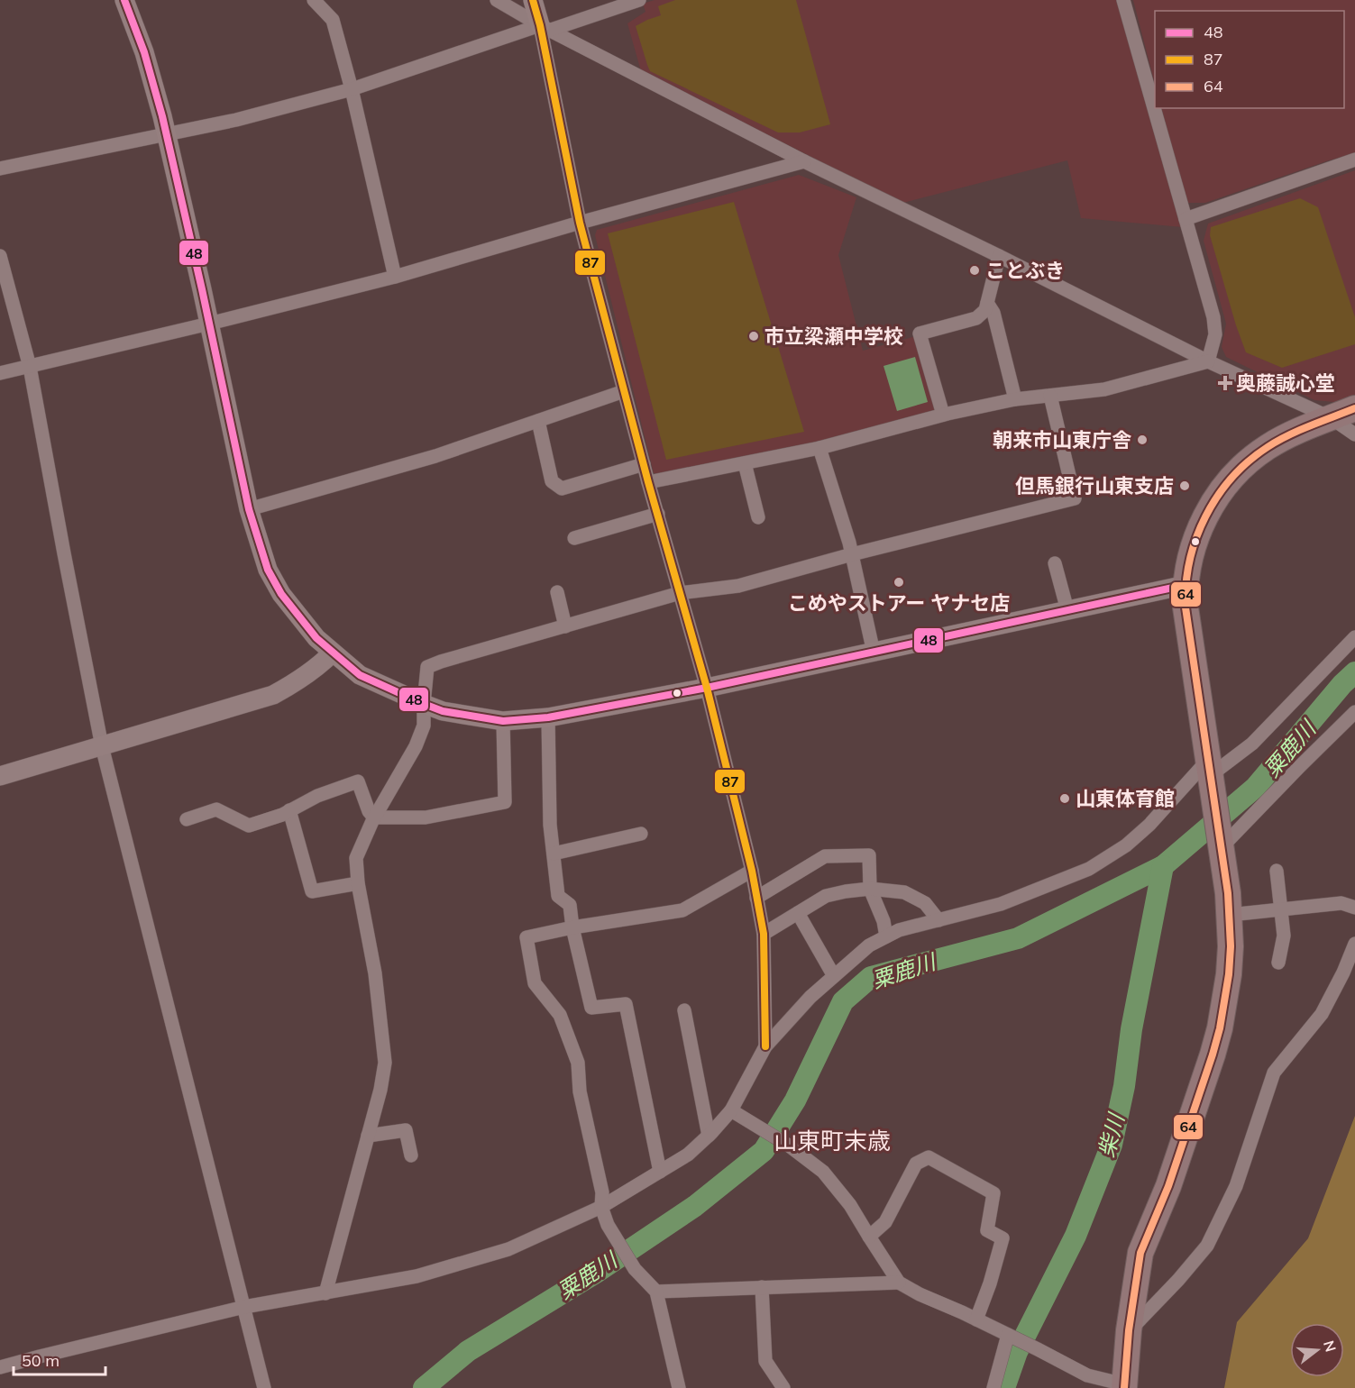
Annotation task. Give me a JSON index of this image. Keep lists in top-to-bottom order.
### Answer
{
  "districts": ["山東町末歳"],
  "water": ["粟鹿川", "柴川"],
  "places": {
    "other": [
      "ことぶき",
      "市立梁瀬中学校",
      "朝来市山東庁舎",
      "但馬銀行山東支店",
      "こめやストアー ヤナセ店",
      "山東体育館"
    ],
    "health": ["奥藤誠心堂"]
  },
  "lines": ["transit line 48", "transit line 87", "transit line 64"],
  "legend": ["48", "87", "64"],
  "scale_bar": "50 m",
  "north": "right"
}
